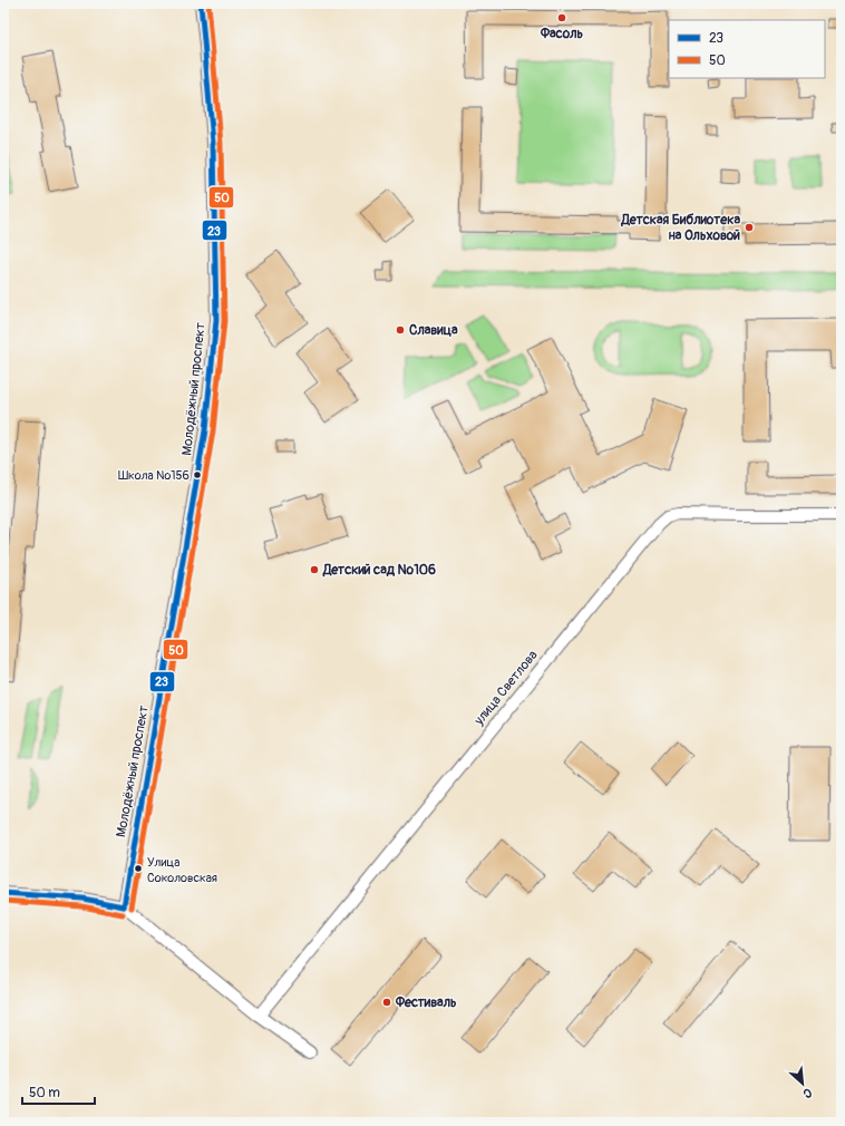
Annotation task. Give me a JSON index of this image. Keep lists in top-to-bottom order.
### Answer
{
  "streets": {
    "street": ["Молодёжный проспект", "улица Светлова"]
  },
  "places": [
    "Фасоль",
    "Детская Библиотека на Ольховой",
    "Славица",
    "Школа №156",
    "Детский сад №106",
    "Улица Соколовская",
    "Фестиваль"
  ],
  "lines": ["transit line 23", "transit line 50"],
  "legend": ["23", "50"],
  "scale_bar": "50 m",
  "north": "bottom right"
}
